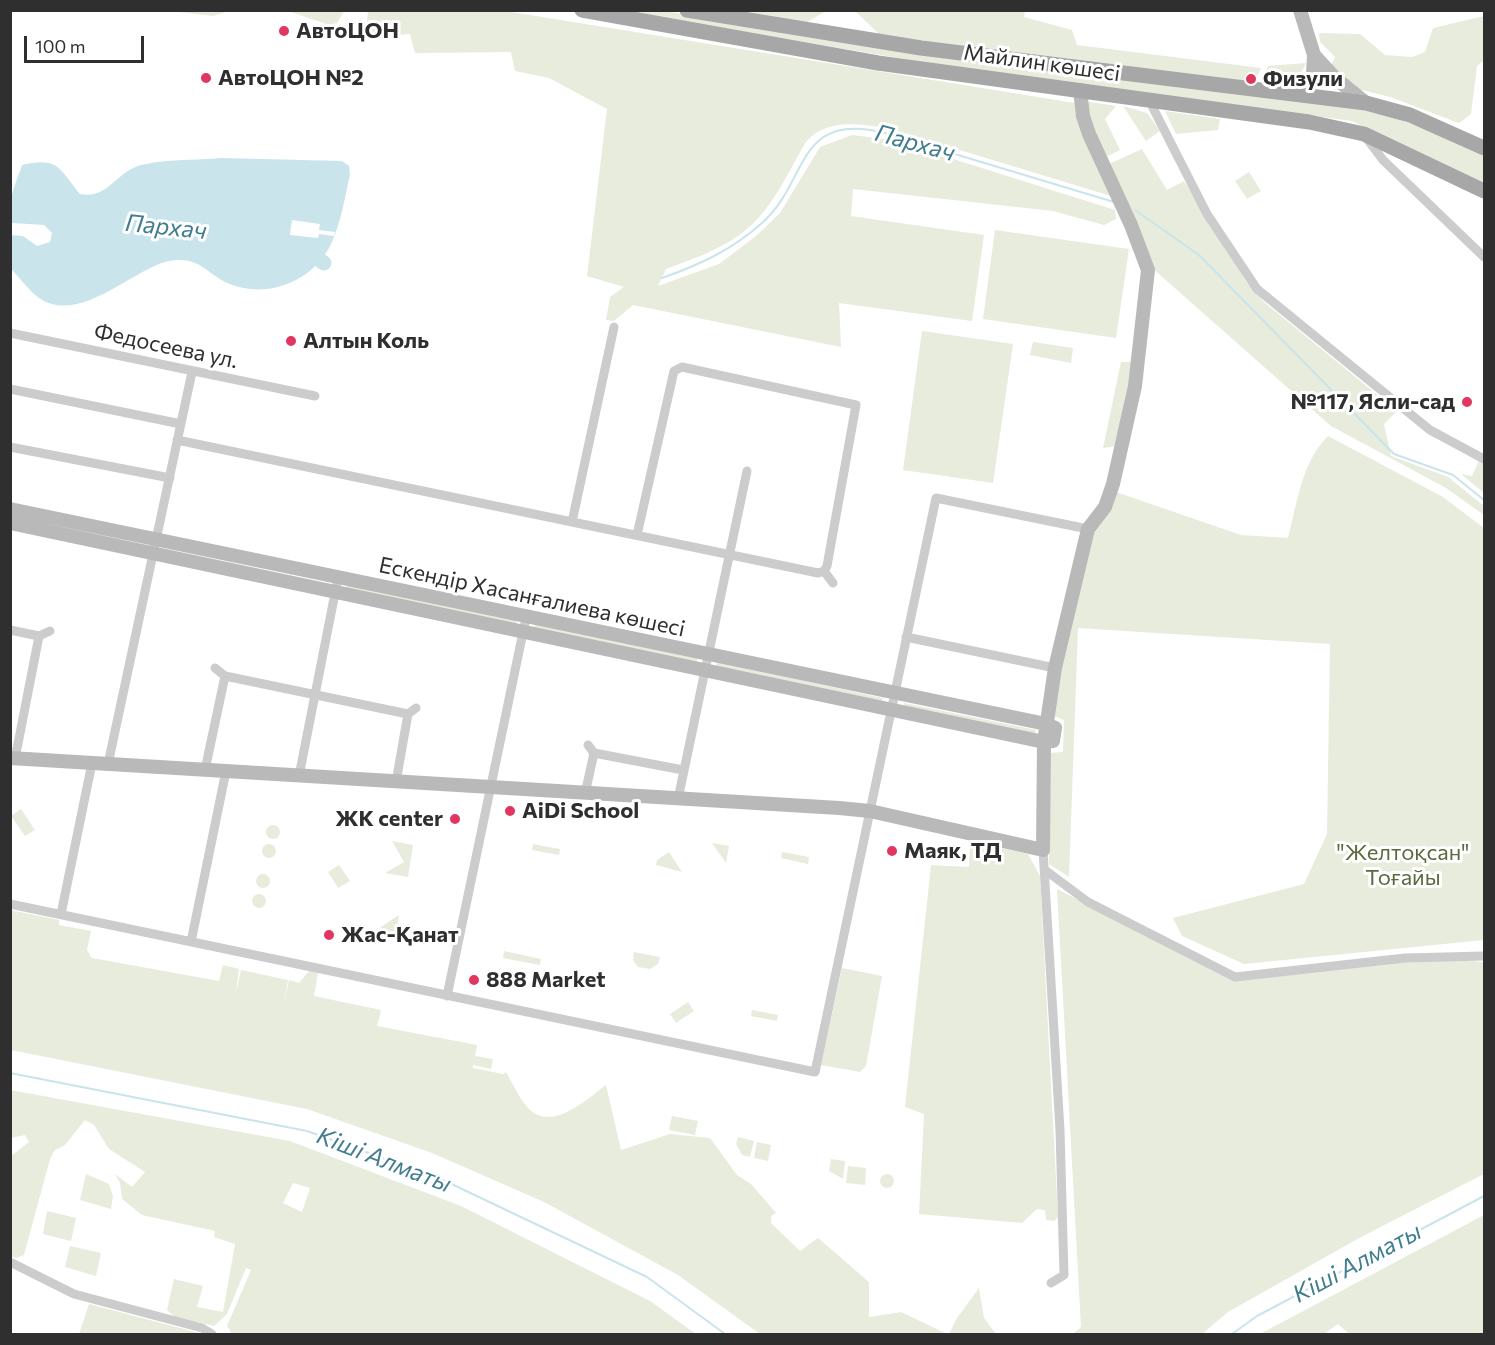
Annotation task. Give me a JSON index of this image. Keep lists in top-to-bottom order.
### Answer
{
  "streets": {
    "main road": ["Майлин көшесі"],
    "street": ["Федосеева ул.", "Ескендір Хасанғалиева көшесі"]
  },
  "water": ["Пархач", "Кіші Алматы"],
  "parks": ["\"Желтоқсан\" Тоғайы"],
  "places": [
    "АвтоЦОН",
    "АвтоЦОН №2",
    "Физули",
    "Алтын Коль",
    "№117, Ясли-сад",
    "AiDi School",
    "ЖК center",
    "Маяк, ТД",
    "Жас-Қанат",
    "888 Market"
  ],
  "scale_bar": "100 m"
}
